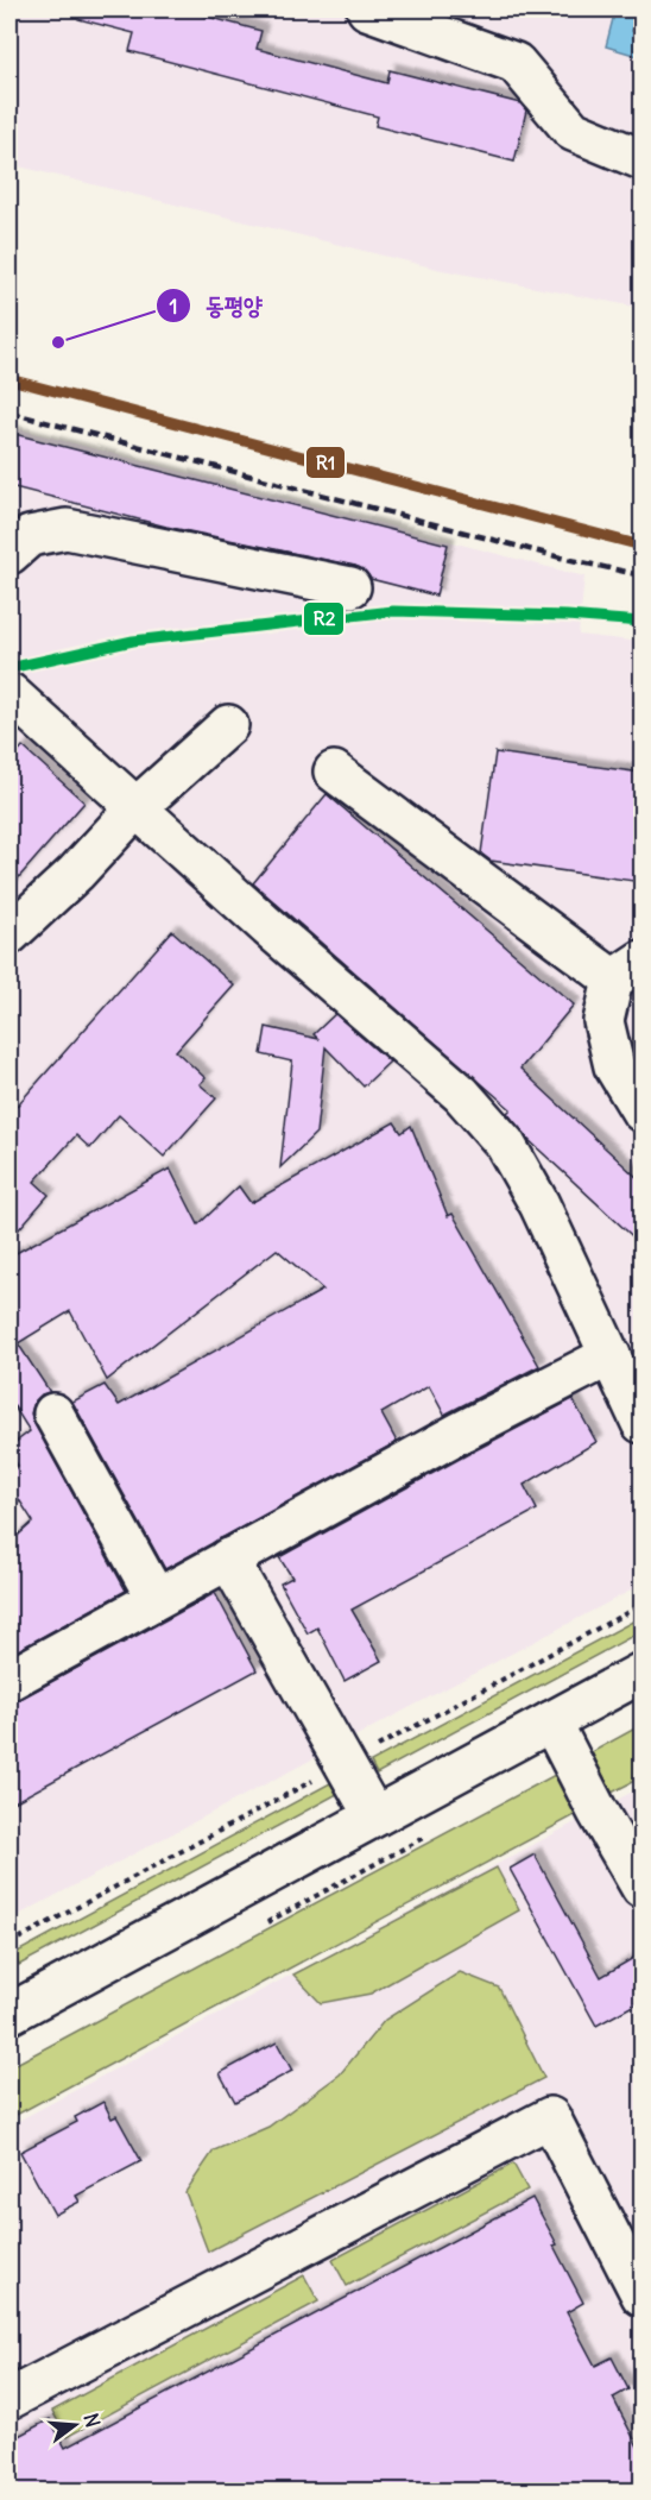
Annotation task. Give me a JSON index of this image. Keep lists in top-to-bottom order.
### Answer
{
  "places": ["동평양"],
  "lines": ["transit line R1", "transit line R2"],
  "north": "right"
}
